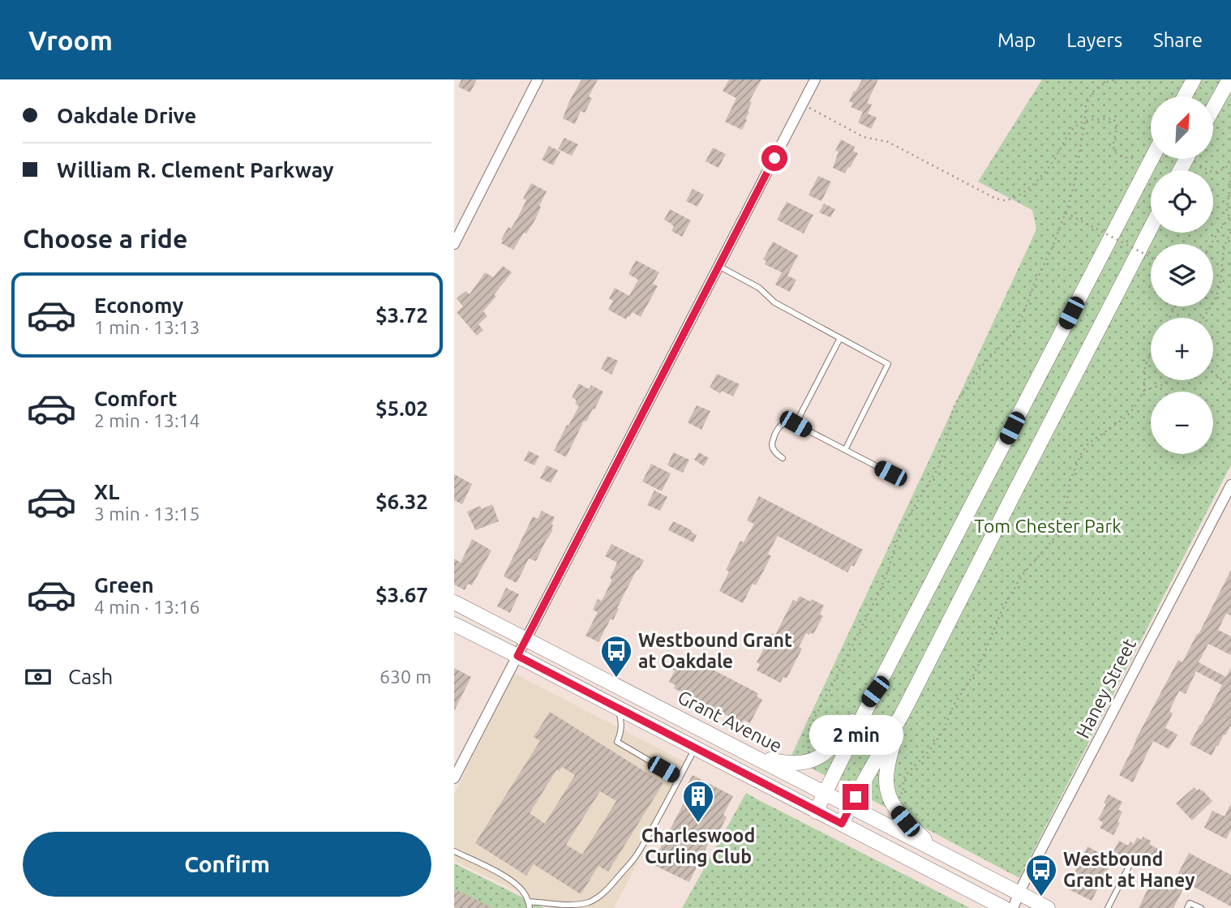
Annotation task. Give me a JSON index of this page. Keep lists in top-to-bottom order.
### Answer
{
  "streets": {
    "main road": ["Grant Avenue"],
    "street": ["Haney Street"]
  },
  "crossings": [
    ["Haney Street", "Grant Avenue"]
  ],
  "parks": ["Tom Chester Park"],
  "places": {
    "bus stop": ["Westbound Grant at Oakdale", "Westbound Grant at Haney"],
    "building": ["Charleswood Curling Club"]
  },
  "north": "top right",
  "page": {
    "header": "Vroom",
    "nav": ["Map", "Layers", "Share"],
    "banner": ["Oakdale Drive", "William R. Clement Parkway"],
    "map_buttons": ["+", "−"],
    "heading": "Choose a ride",
    "list": [
      {
        "name": "Economy",
        "note": "1 min · 13:13",
        "value": "$3.72"
      },
      {
        "name": "Comfort",
        "note": "2 min · 13:14",
        "value": "$5.02"
      },
      {
        "name": "XL",
        "note": "3 min · 13:15",
        "value": "$6.32"
      },
      {
        "name": "Green",
        "note": "4 min · 13:16",
        "value": "$3.67"
      }
    ],
    "pay": ["Cash", "630 m"],
    "bubble": "2 min",
    "buttons": "Confirm"
  }
}
